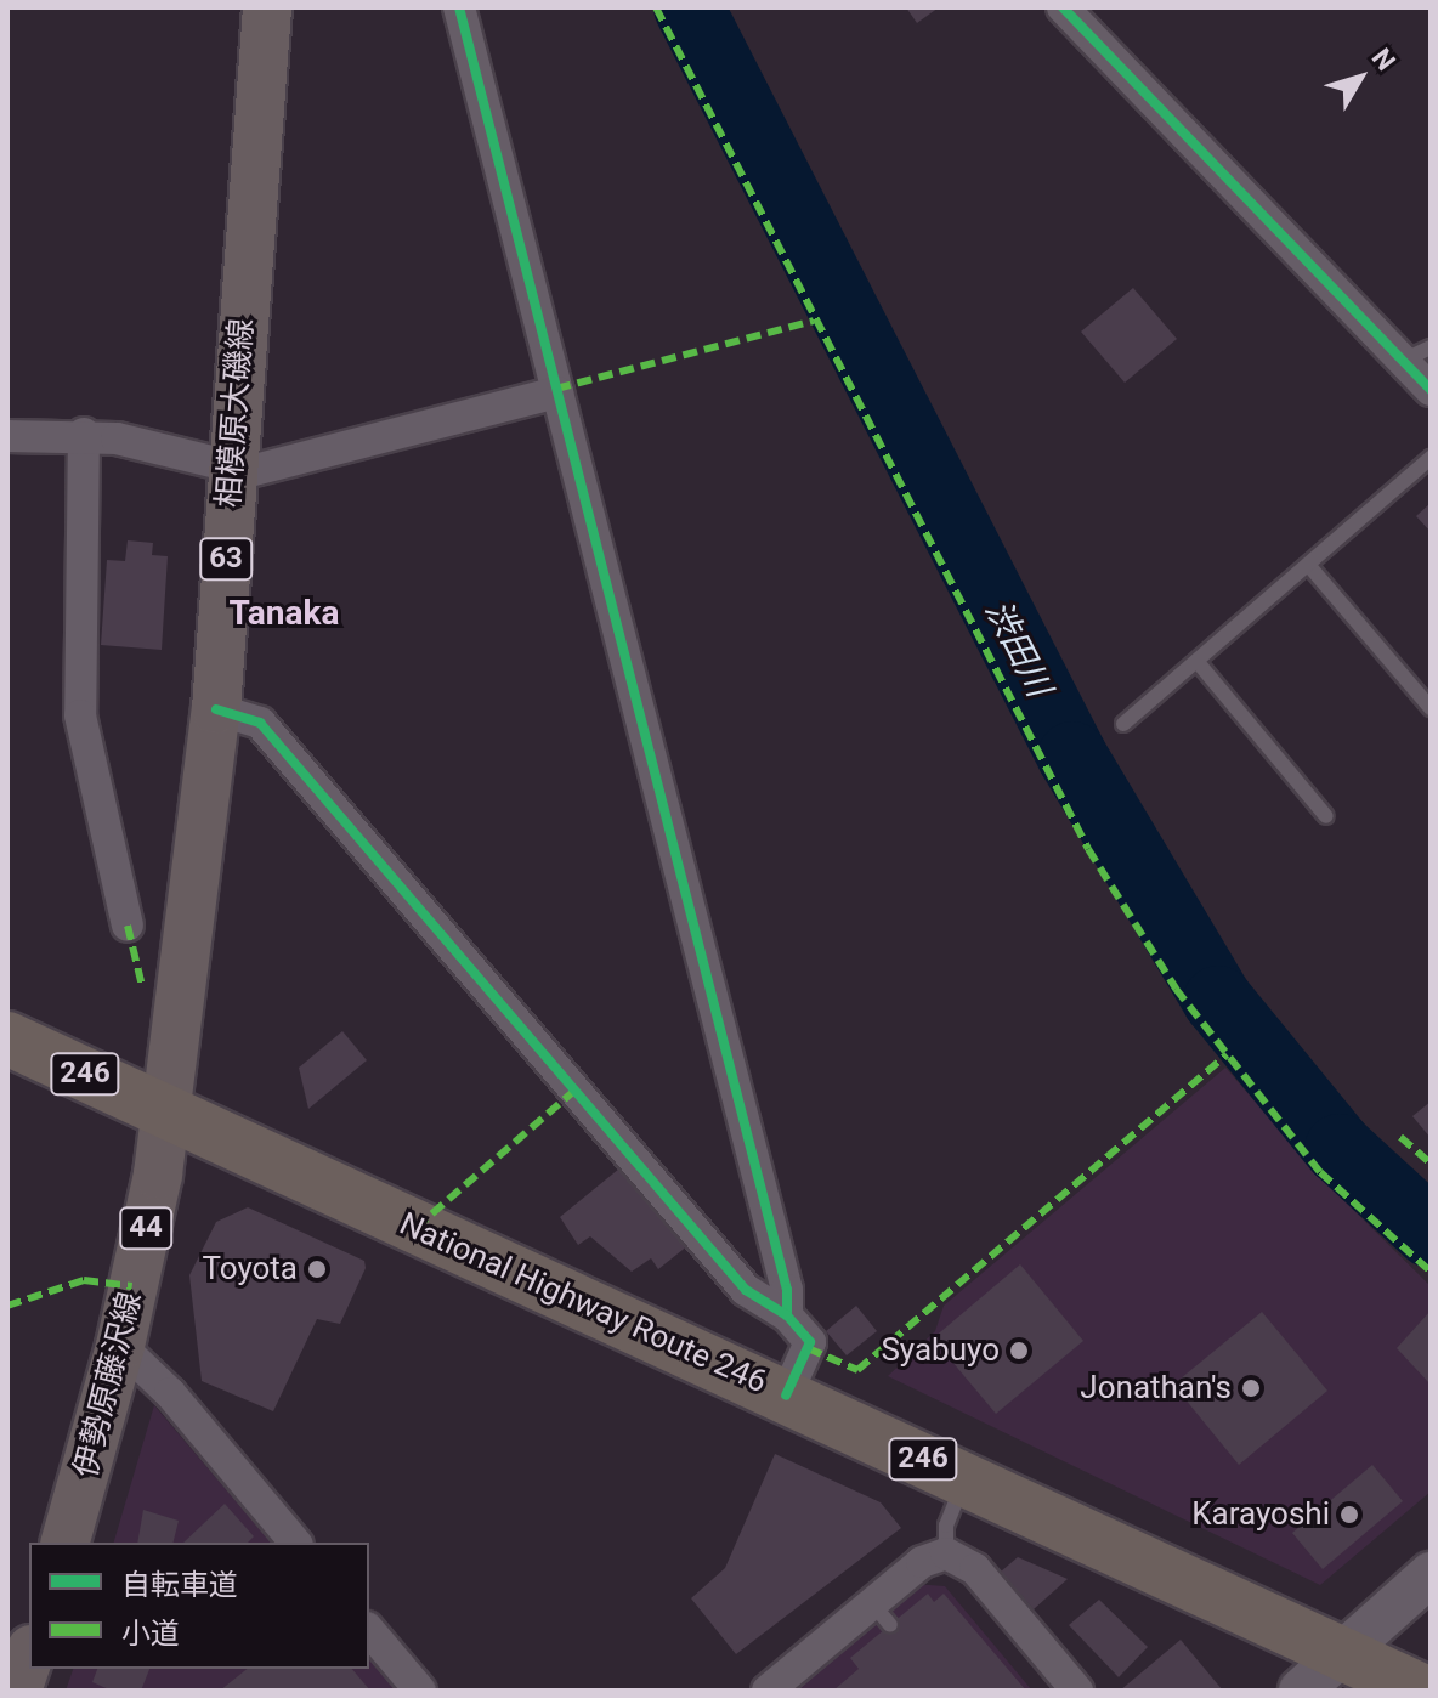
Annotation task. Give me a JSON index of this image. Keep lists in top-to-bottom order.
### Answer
{
  "streets": {
    "highway": ["246", "National Highway Route 246"],
    "main road": [
      "相模原大磯線",
      "63",
      "44",
      "伊勢原藤沢線"
    ]
  },
  "crossings": [
    ["相模原大磯線", "National Highway Route 246"],
    ["相模原大磯線", "伊勢原藤沢線"],
    ["National Highway Route 246", "伊勢原藤沢線"]
  ],
  "districts": ["Tanaka"],
  "water": ["渋田川"],
  "places": [
    "Toyota",
    "Syabuyo",
    "Jonathan's",
    "Karayoshi"
  ],
  "legend": ["自転車道", "小道"],
  "north": "top right"
}
